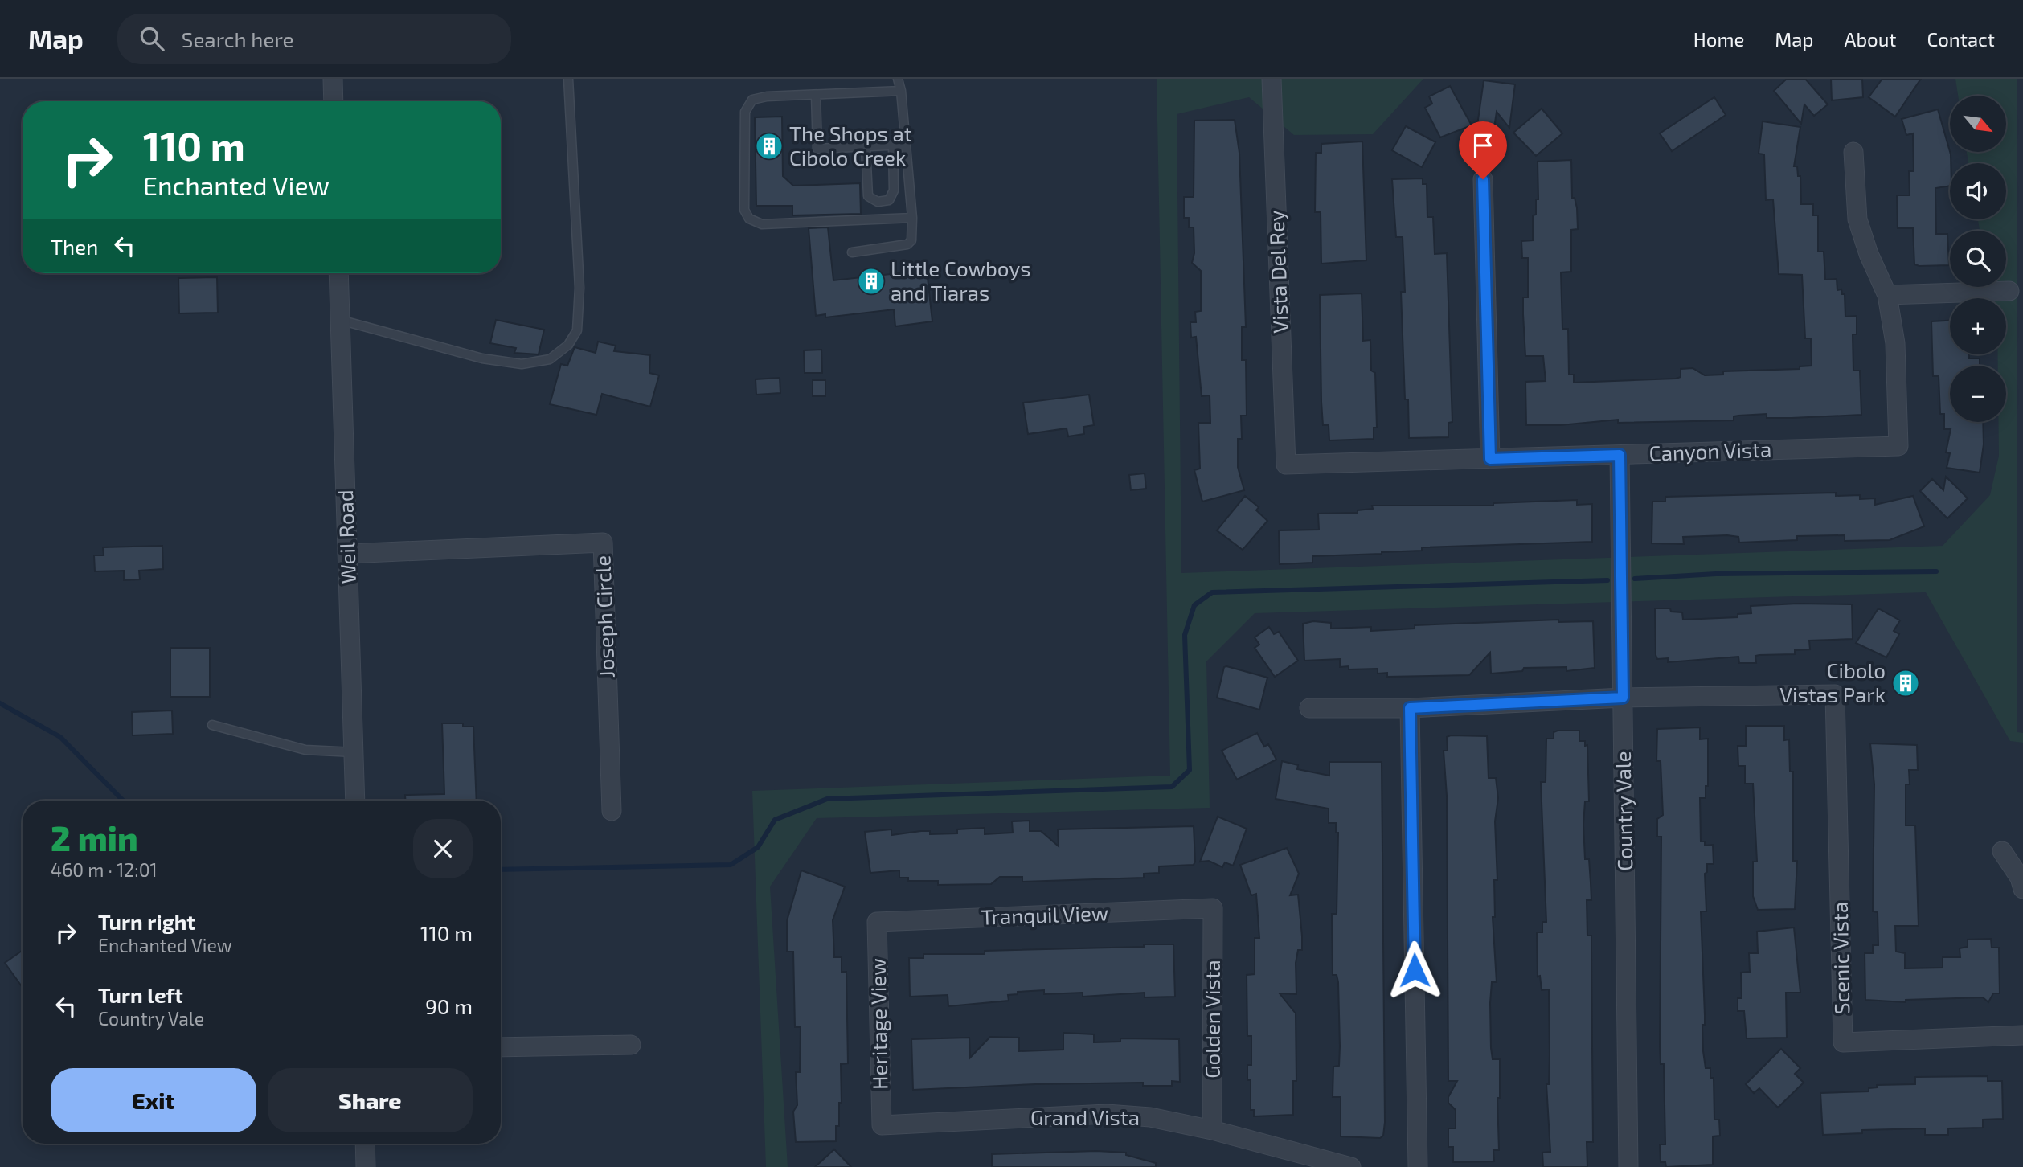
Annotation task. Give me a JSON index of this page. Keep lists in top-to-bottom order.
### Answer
{
  "streets": {
    "street": [
      "Vista Del Rey",
      "Canyon Vista",
      "Weil Road",
      "Joseph Circle",
      "Country Vale",
      "Tranquil View",
      "Scenic Vista",
      "Golden Vista",
      "Heritage View",
      "Grand Vista"
    ]
  },
  "crossings": [
    ["Vista Del Rey", "Canyon Vista"],
    ["Canyon Vista", "Country Vale"],
    ["Weil Road", "Joseph Circle"],
    ["Country Vale", "Scenic Vista"],
    ["Tranquil View", "Golden Vista"],
    ["Tranquil View", "Heritage View"],
    ["Golden Vista", "Grand Vista"],
    ["Heritage View", "Grand Vista"]
  ],
  "places": {
    "building": ["The Shops at Cibolo Creek", "Little Cowboys and Tiaras", "Cibolo Vistas Park"]
  },
  "north": "bottom right",
  "page": {
    "header": "Map",
    "search": "Search here",
    "nav": [
      "Home",
      "Map",
      "About",
      "Contact"
    ],
    "map_buttons": ["+", "−"],
    "turn": ["110 m", "Enchanted View"],
    "then": "Then",
    "heading": ["2 min", "460 m · 12:01"],
    "list": [
      {
        "name": "Turn right",
        "note": "Enchanted View",
        "value": "110 m"
      },
      {
        "name": "Turn left",
        "note": "Country Vale",
        "value": "90 m"
      }
    ],
    "buttons": ["Exit", "Share"]
  }
}
